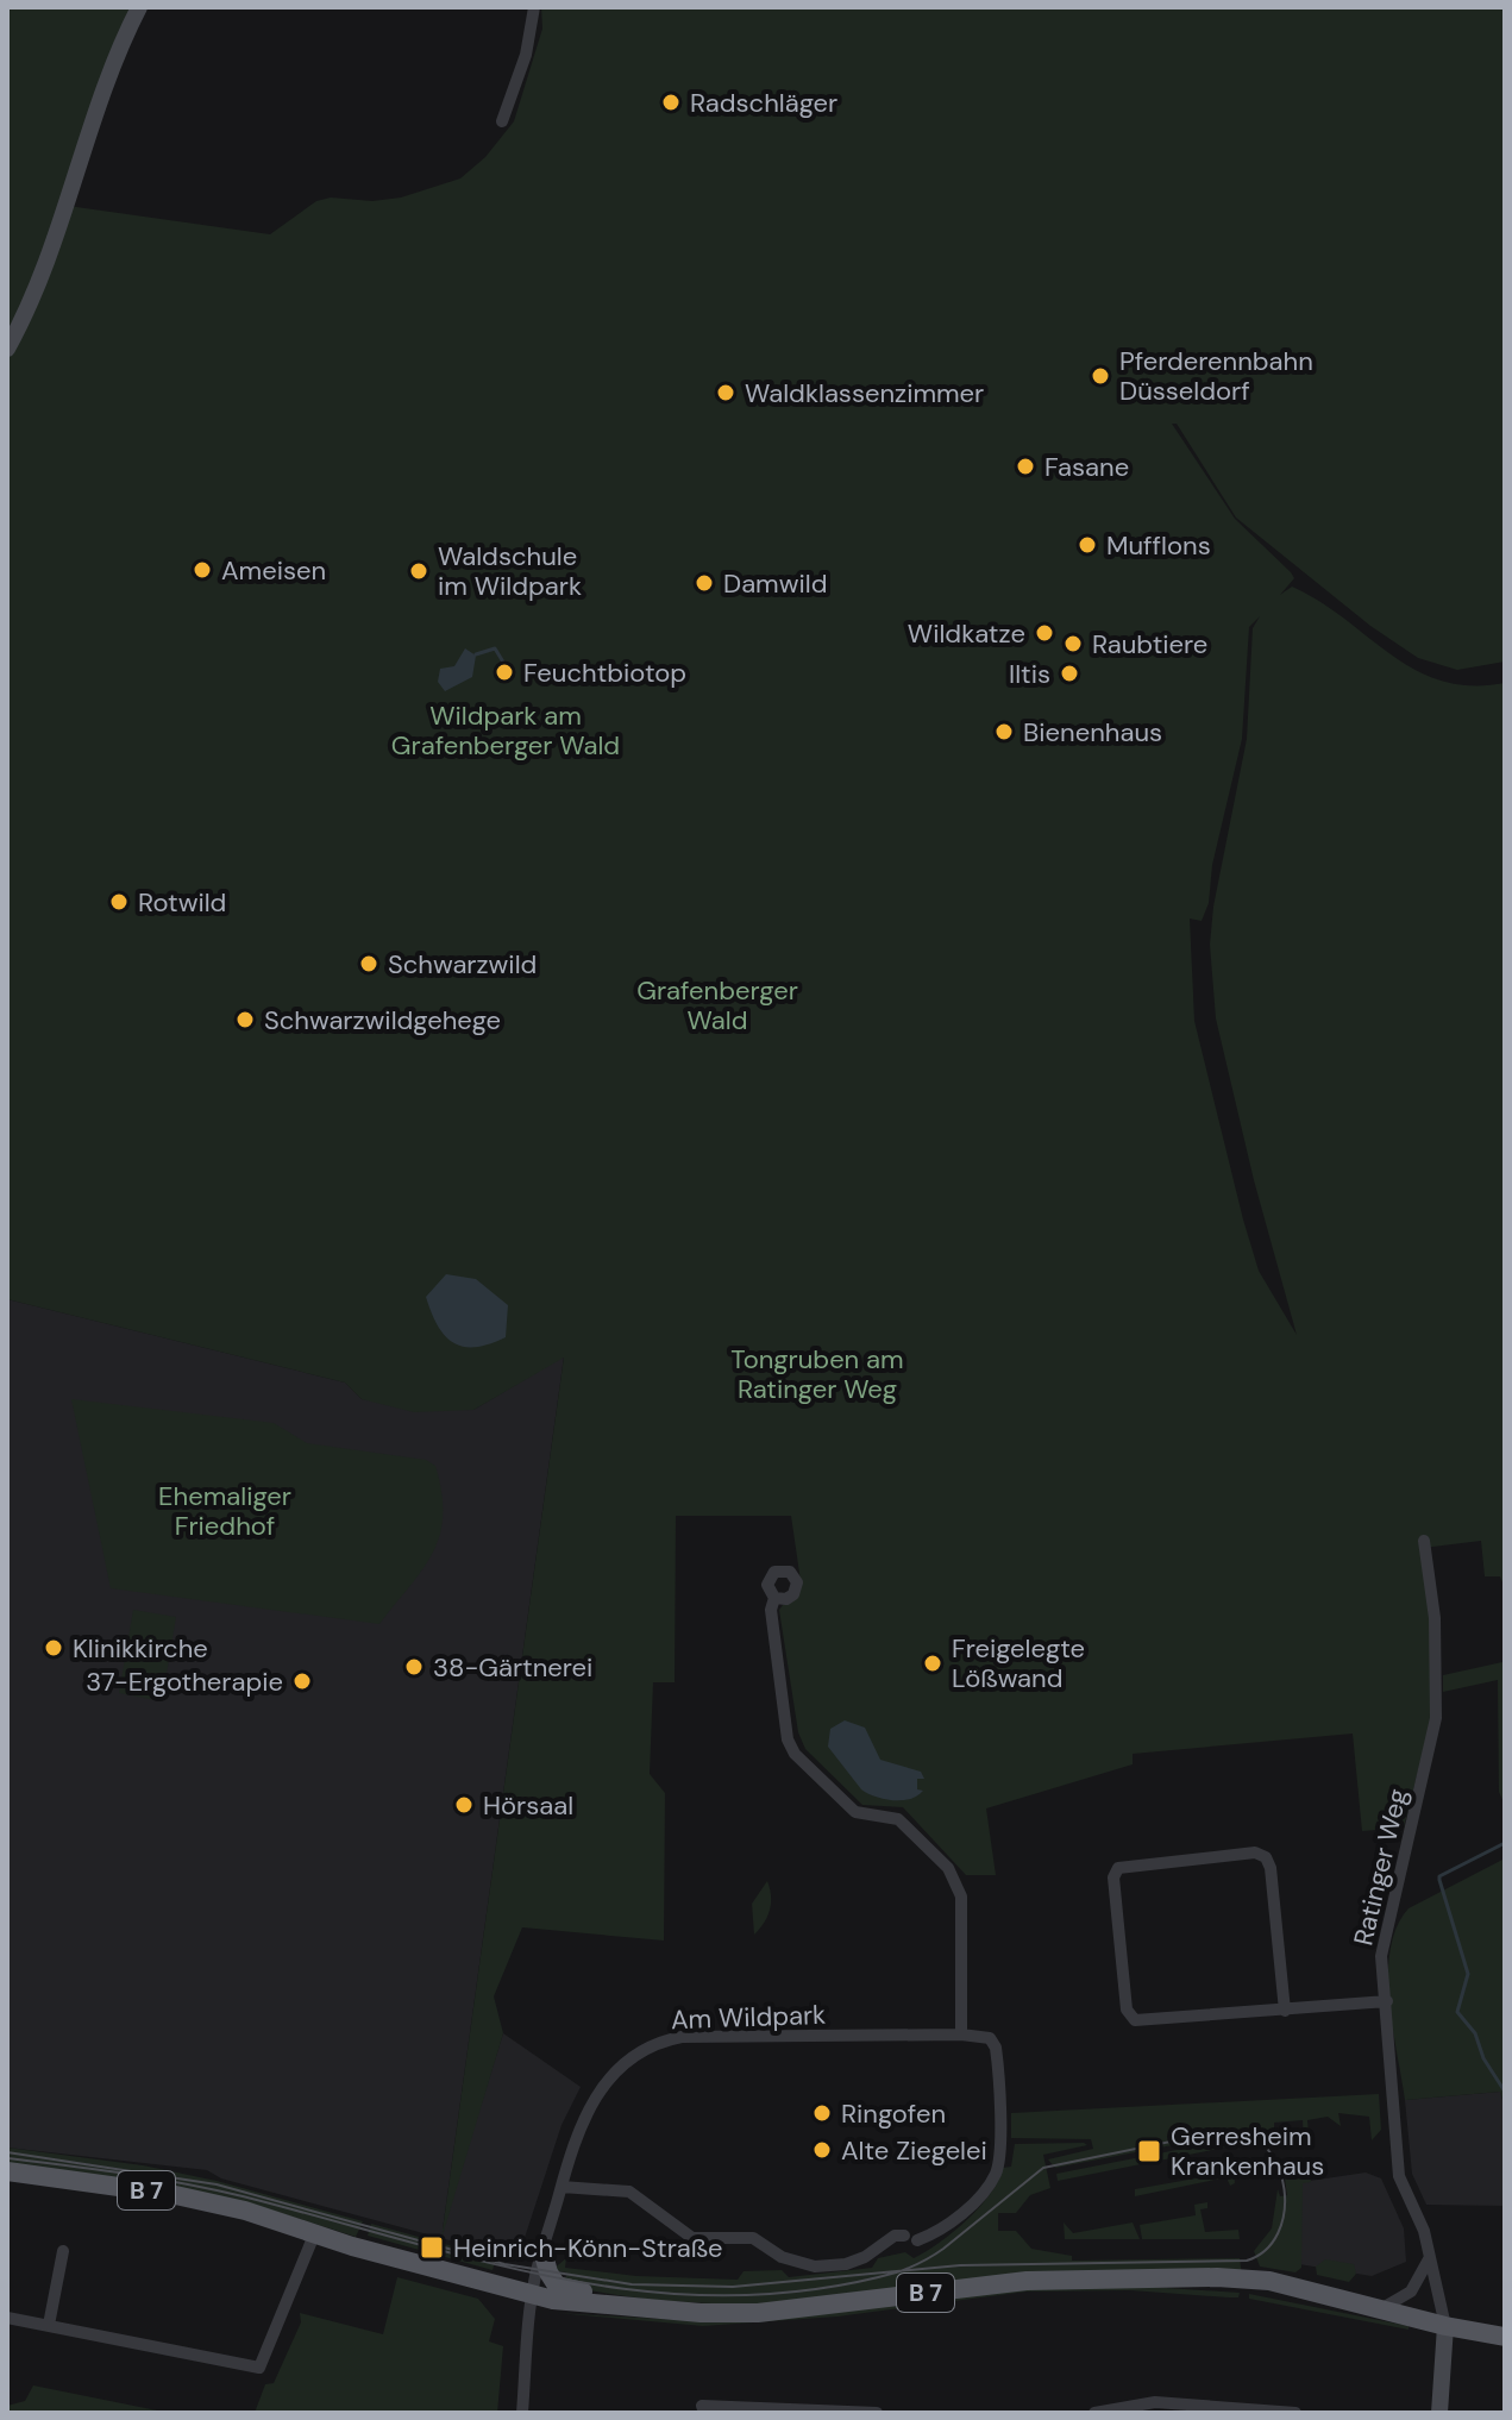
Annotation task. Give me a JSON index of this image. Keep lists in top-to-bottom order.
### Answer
{
  "streets": {
    "main road": ["B 7"],
    "street": ["Ratinger Weg", "Am Wildpark"]
  },
  "crossings": [
    ["Ratinger Weg", "B 7"],
    ["Am Wildpark", "B 7"]
  ],
  "parks": [
    "Wildpark am Grafenberger Wald",
    "Grafenberger Wald",
    "Tongruben am Ratinger Weg",
    "Ehemaliger Friedhof"
  ],
  "places": {
    "other": [
      "Radschläger",
      "Pferderennbahn Düsseldorf",
      "Waldklassenzimmer",
      "Fasane",
      "Mufflons",
      "Ameisen",
      "Waldschule im Wildpark",
      "Damwild",
      "Wildkatze",
      "Raubtiere",
      "Feuchtbiotop",
      "Iltis",
      "Bienenhaus",
      "Rotwild",
      "Schwarzwild",
      "Schwarzwildgehege",
      "Klinikkirche",
      "Freigelegte Lößwand",
      "38-Gärtnerei",
      "37-Ergotherapie",
      "Hörsaal",
      "Ringofen",
      "Alte Ziegelei"
    ],
    "transit": ["Gerresheim Krankenhaus", "Heinrich-Könn-Straße"]
  }
}
